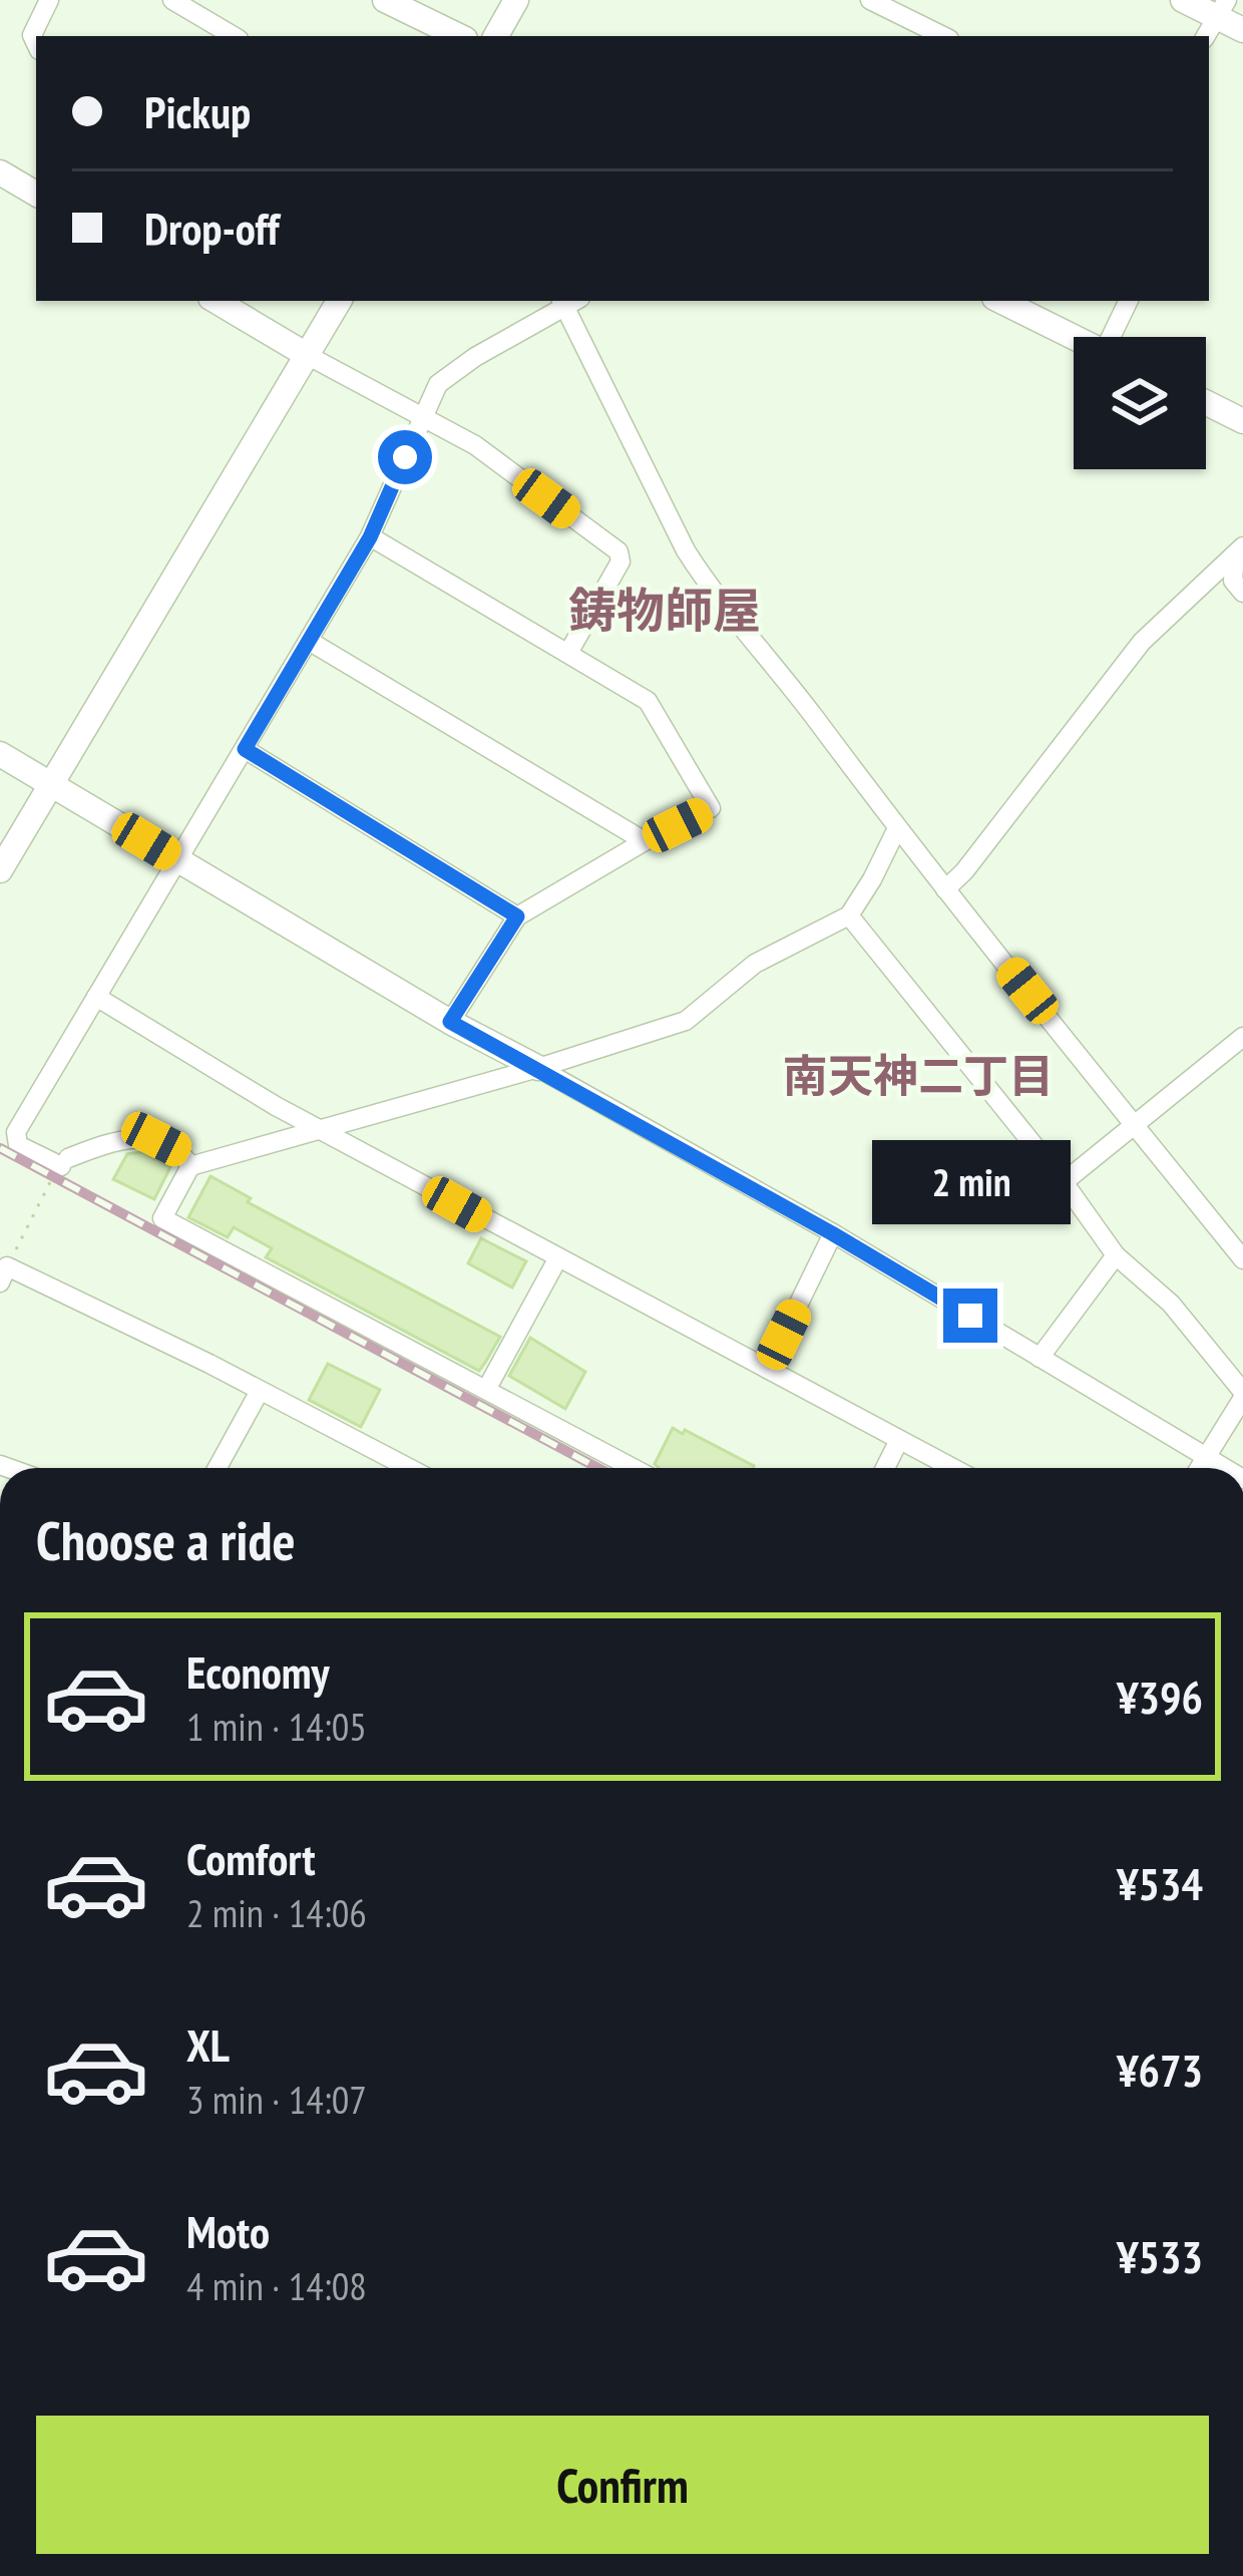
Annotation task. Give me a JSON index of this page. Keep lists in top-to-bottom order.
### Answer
{
  "districts": ["鋳物師屋", "南天神二丁目"],
  "page": {
    "banner": ["Pickup", "Drop-off"],
    "bubble": "2 min",
    "heading": "Choose a ride",
    "list": [
      {
        "name": "Economy",
        "note": "1 min · 14:05",
        "value": "¥396"
      },
      {
        "name": "Comfort",
        "note": "2 min · 14:06",
        "value": "¥534"
      },
      {
        "name": "XL",
        "note": "3 min · 14:07",
        "value": "¥673"
      },
      {
        "name": "Moto",
        "note": "4 min · 14:08",
        "value": "¥533"
      }
    ],
    "buttons": "Confirm"
  }
}
